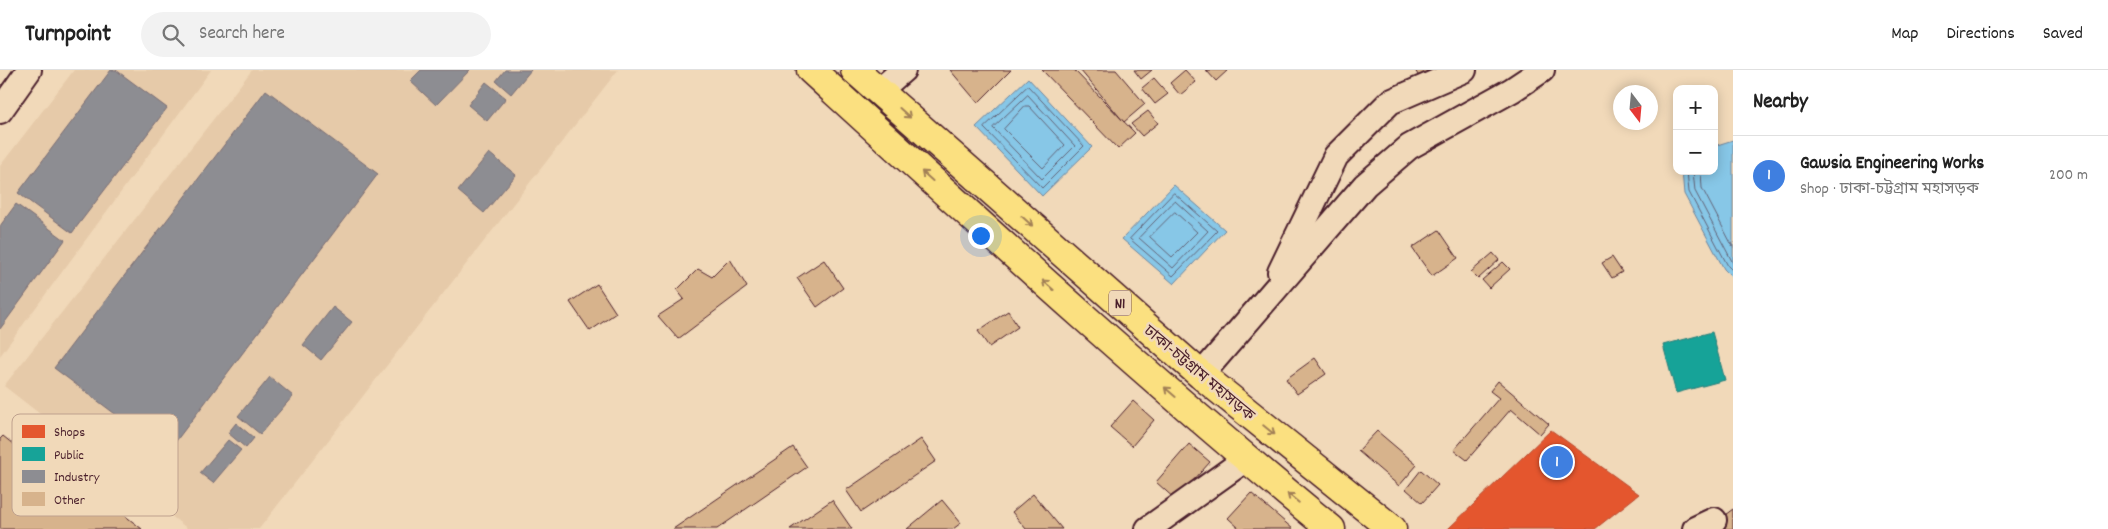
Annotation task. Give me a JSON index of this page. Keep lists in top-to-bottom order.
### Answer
{
  "streets": {
    "highway": ["N1", "ঢাকা-চট্টগ্রাম মহাসড়ক"]
  },
  "legend": [
    "Shops",
    "Public",
    "Industry",
    "Other"
  ],
  "north": "bottom",
  "page": {
    "header": "Turnpoint",
    "search": "Search here",
    "nav": ["Map", "Directions", "Saved"],
    "heading": "Nearby",
    "map_buttons": ["+", "−"],
    "list": [
      {
        "mark": "1",
        "name": "Gawsia Engineering Works",
        "note": "Shop · ঢাকা-চট্টগ্রাম মহাসড়ক",
        "value": "200 m"
      }
    ],
    "pins": "1"
  }
}
